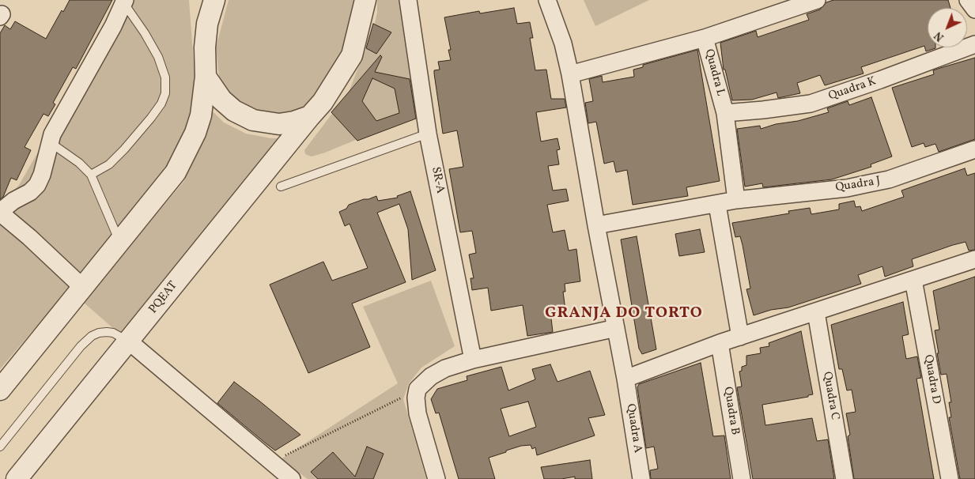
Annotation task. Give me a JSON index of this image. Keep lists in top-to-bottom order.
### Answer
{
  "streets": {
    "street": [
      "Quadra L",
      "Quadra K",
      "SR-A",
      "Quadra J",
      "PQEAT",
      "Quadra D",
      "Quadra C",
      "Quadra B",
      "Quadra A"
    ]
  },
  "crossings": [
    ["Quadra L", "Quadra K"],
    ["Quadra L", "Quadra J"]
  ],
  "districts": ["GRANJA DO TORTO"],
  "north": "bottom left"
}
